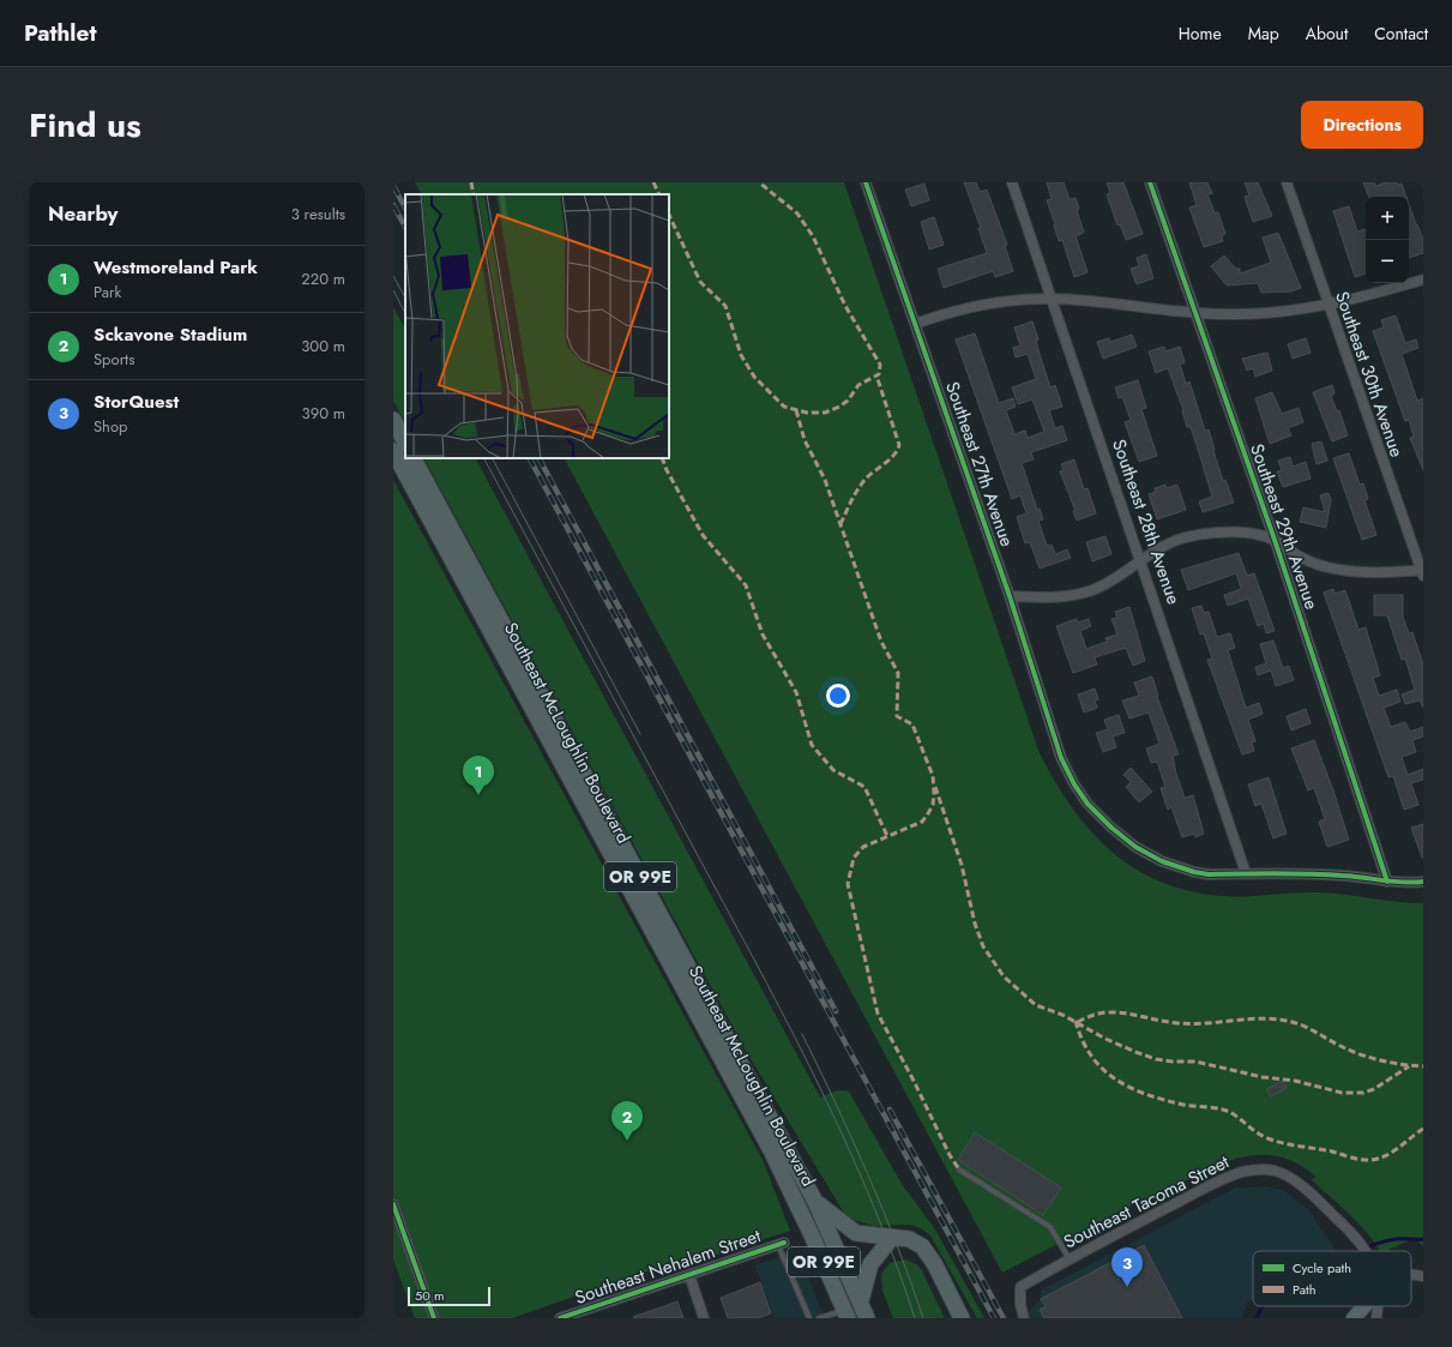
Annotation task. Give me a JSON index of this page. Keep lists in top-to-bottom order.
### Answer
{
  "streets": {
    "highway": ["Southeast McLoughlin Boulevard", "OR 99E"],
    "street": [
      "Southeast 30th Avenue",
      "Southeast 27th Avenue",
      "Southeast 28th Avenue",
      "Southeast 29th Avenue",
      "Southeast Tacoma Street",
      "Southeast Nehalem Street"
    ]
  },
  "crossings": [
    ["Southeast 27th Avenue", "Southeast 28th Avenue"],
    ["Southeast 27th Avenue", "Southeast 29th Avenue"]
  ],
  "legend": ["Cycle path", "Path"],
  "scale_bar": "50 m",
  "page": {
    "header": "Pathlet",
    "nav": [
      "Home",
      "Map",
      "About",
      "Contact"
    ],
    "title": "Find us",
    "buttons": "Directions",
    "heading": ["Nearby", "3 results"],
    "map_buttons": ["+", "−"],
    "list": [
      {
        "mark": "1",
        "name": "Westmoreland Park",
        "note": "Park",
        "value": "220 m"
      },
      {
        "mark": "2",
        "name": "Sckavone Stadium",
        "note": "Sports",
        "value": "300 m"
      },
      {
        "mark": "3",
        "name": "StorQuest",
        "note": "Shop",
        "value": "390 m"
      }
    ],
    "pins": ["1", "2", "3"],
    "scale": "50 m"
  }
}
